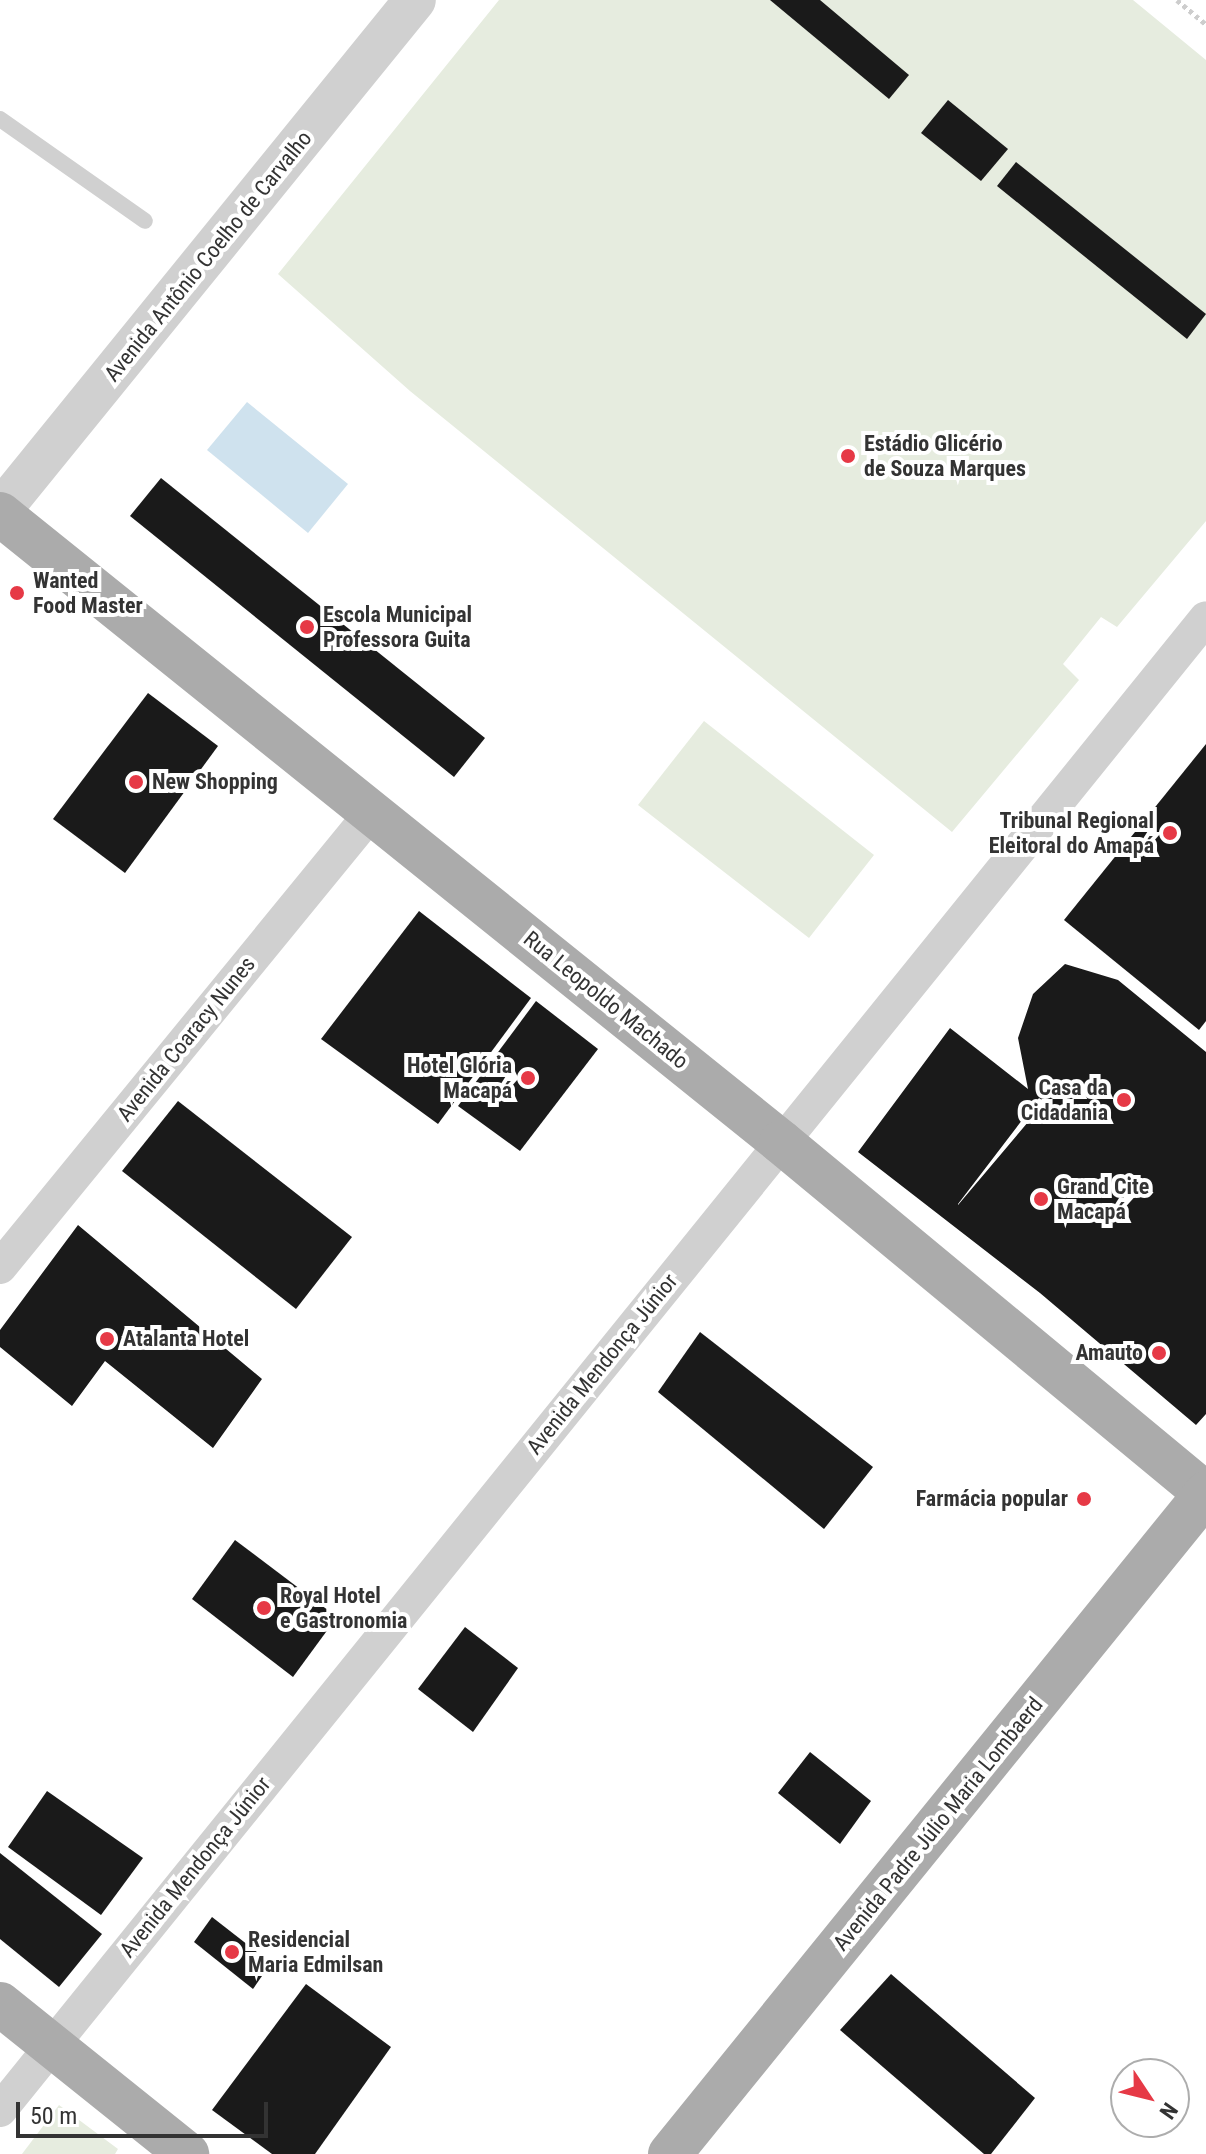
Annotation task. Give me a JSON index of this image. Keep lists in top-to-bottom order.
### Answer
{
  "streets": {
    "main road": ["Rua Leopoldo Machado", "Avenida Padre Júlio Maria Lombaerd"],
    "street": ["Avenida Antônio Coelho de Carvalho", "Avenida Coaracy Nunes", "Avenida Mendonça Júnior"]
  },
  "crossings": [
    ["Avenida Antônio Coelho de Carvalho", "Rua Leopoldo Machado"],
    ["Rua Leopoldo Machado", "Avenida Coaracy Nunes"],
    ["Rua Leopoldo Machado", "Avenida Mendonça Júnior"],
    ["Rua Leopoldo Machado", "Avenida Padre Júlio Maria Lombaerd"]
  ],
  "places": [
    "Estádio Glicério de Souza Marques",
    "Wanted Food Master",
    "Escola Municipal Professora Guita",
    "New Shopping",
    "Tribunal Regional Eleitoral do Amapá",
    "Hotel Glória Macapá",
    "Casa da Cidadania",
    "Grand Cite Macapá",
    "Atalanta Hotel",
    "Amauto",
    "Farmácia popular",
    "Royal Hotel e Gastronomia",
    "Residencial Maria Edmilsan"
  ],
  "scale_bar": "50 m",
  "north": "bottom right"
}
